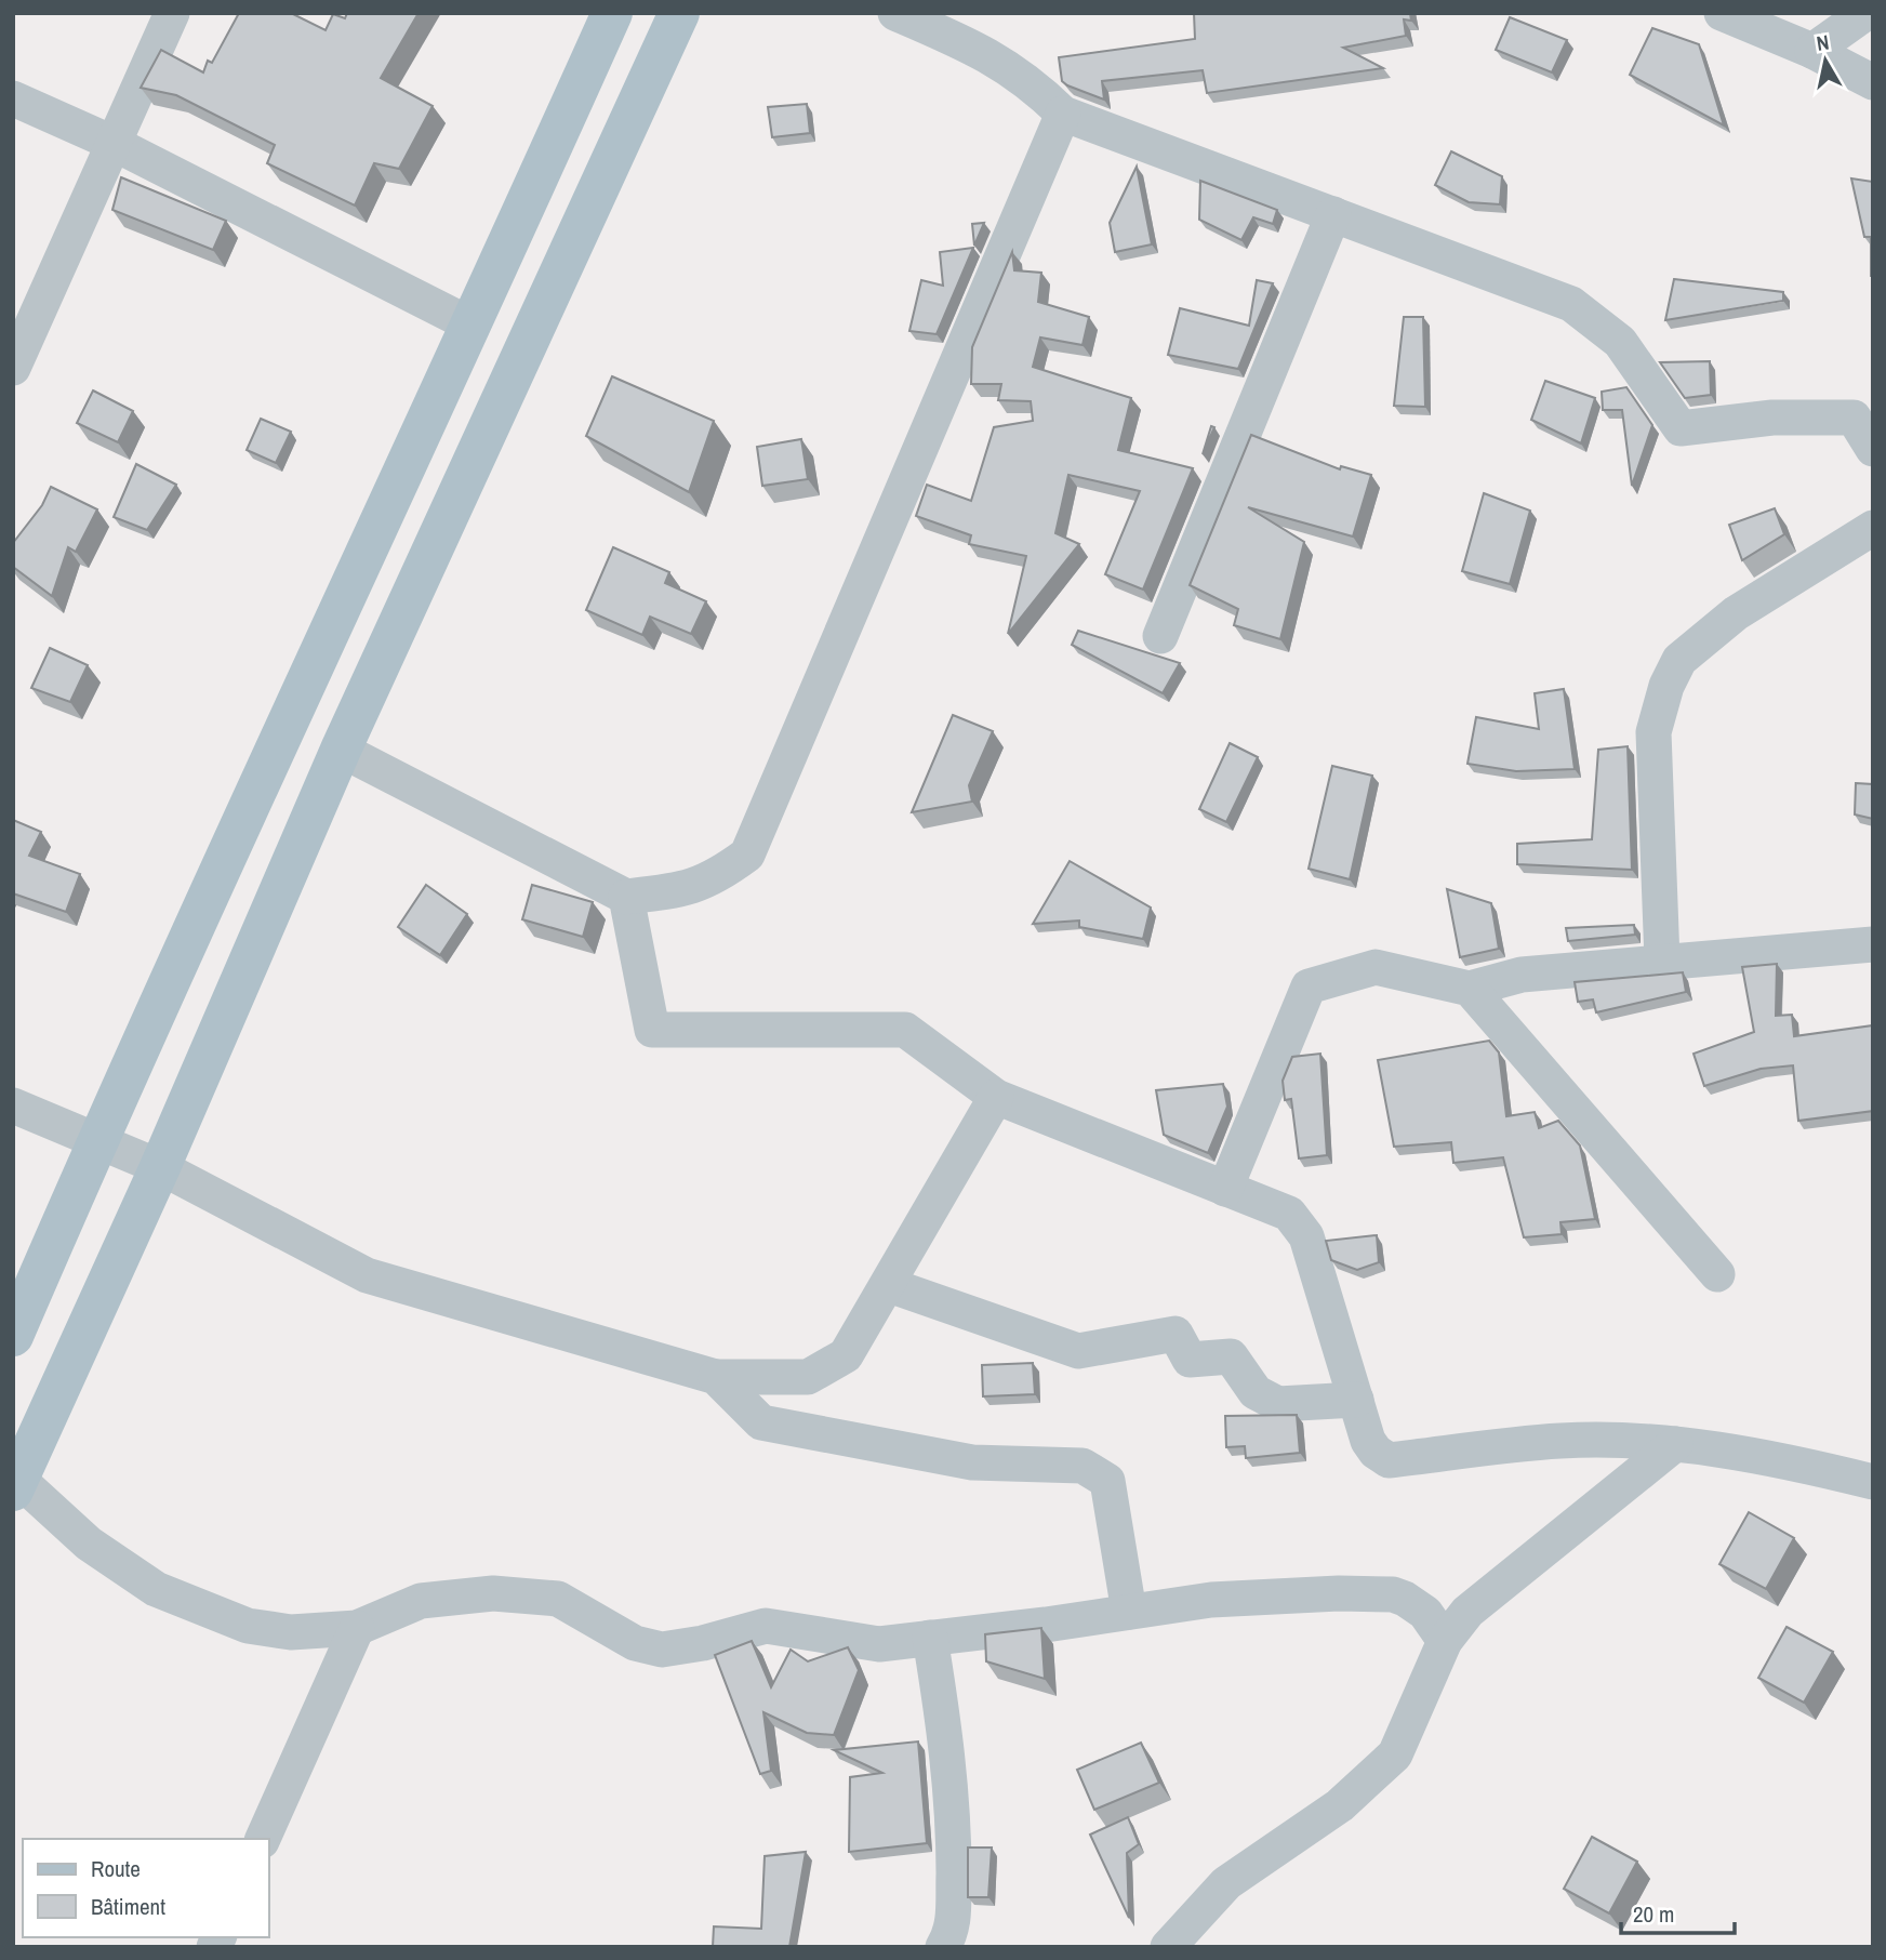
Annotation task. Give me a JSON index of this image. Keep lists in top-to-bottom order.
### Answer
{
  "legend": ["Route", "Bâtiment"],
  "scale_bar": "20 m",
  "north": "top"
}
